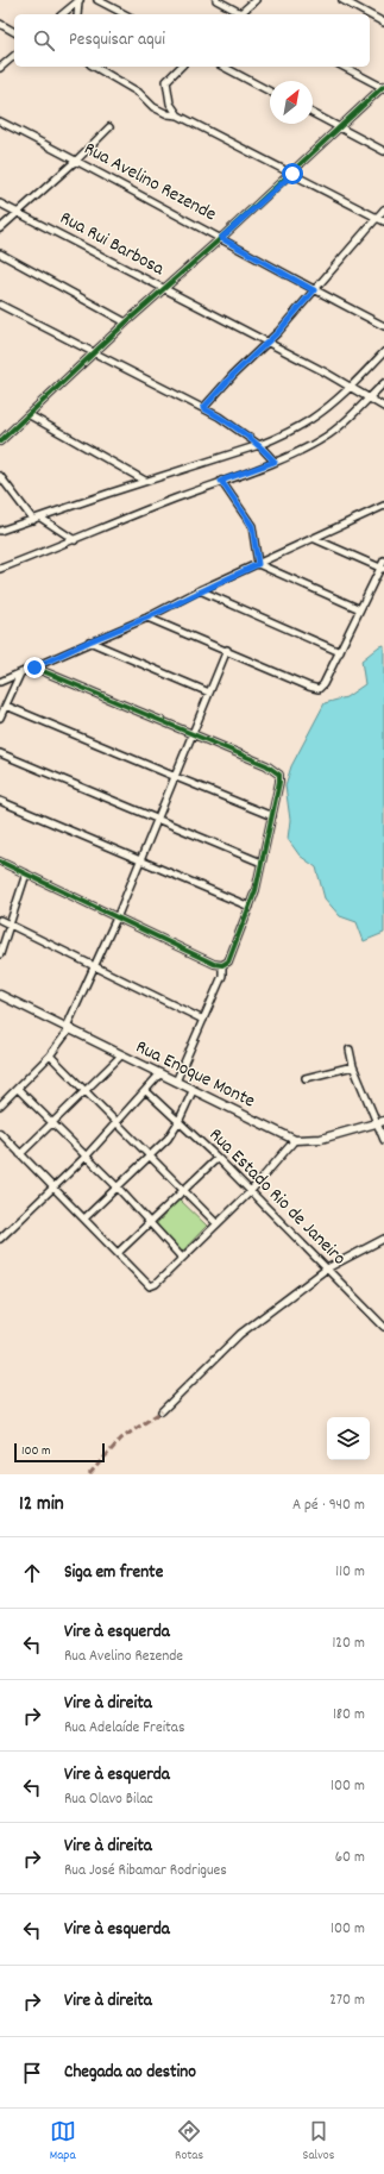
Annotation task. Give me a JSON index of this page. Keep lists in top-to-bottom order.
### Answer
{
  "streets": {
    "main road": ["Rua Enoque Monte"],
    "street": ["Rua Avelino Rezende", "Rua Rui Barbosa", "Rua Estado Rio de Janeiro"]
  },
  "scale_bar": "100 m",
  "north": "top right",
  "page": {
    "search": "Pesquisar aqui",
    "scale": "100 m",
    "heading": ["12 min", "A pé · 940 m"],
    "list": [
      ["Siga em frente", "110 m"],
      ["Vire à esquerda", "Rua Avelino Rezende", "120 m"],
      ["Vire à direita", "Rua Adelaíde Freitas", "180 m"],
      ["Vire à esquerda", "Rua Olavo Bilac", "100 m"],
      ["Vire à direita", "Rua José Ribamar Rodrigues", "60 m"],
      ["Vire à esquerda", "100 m"],
      ["Vire à direita", "270 m"],
      "Chegada ao destino"
    ],
    "nav": ["Mapa", "Rotas", "Salvos"]
  }
}
